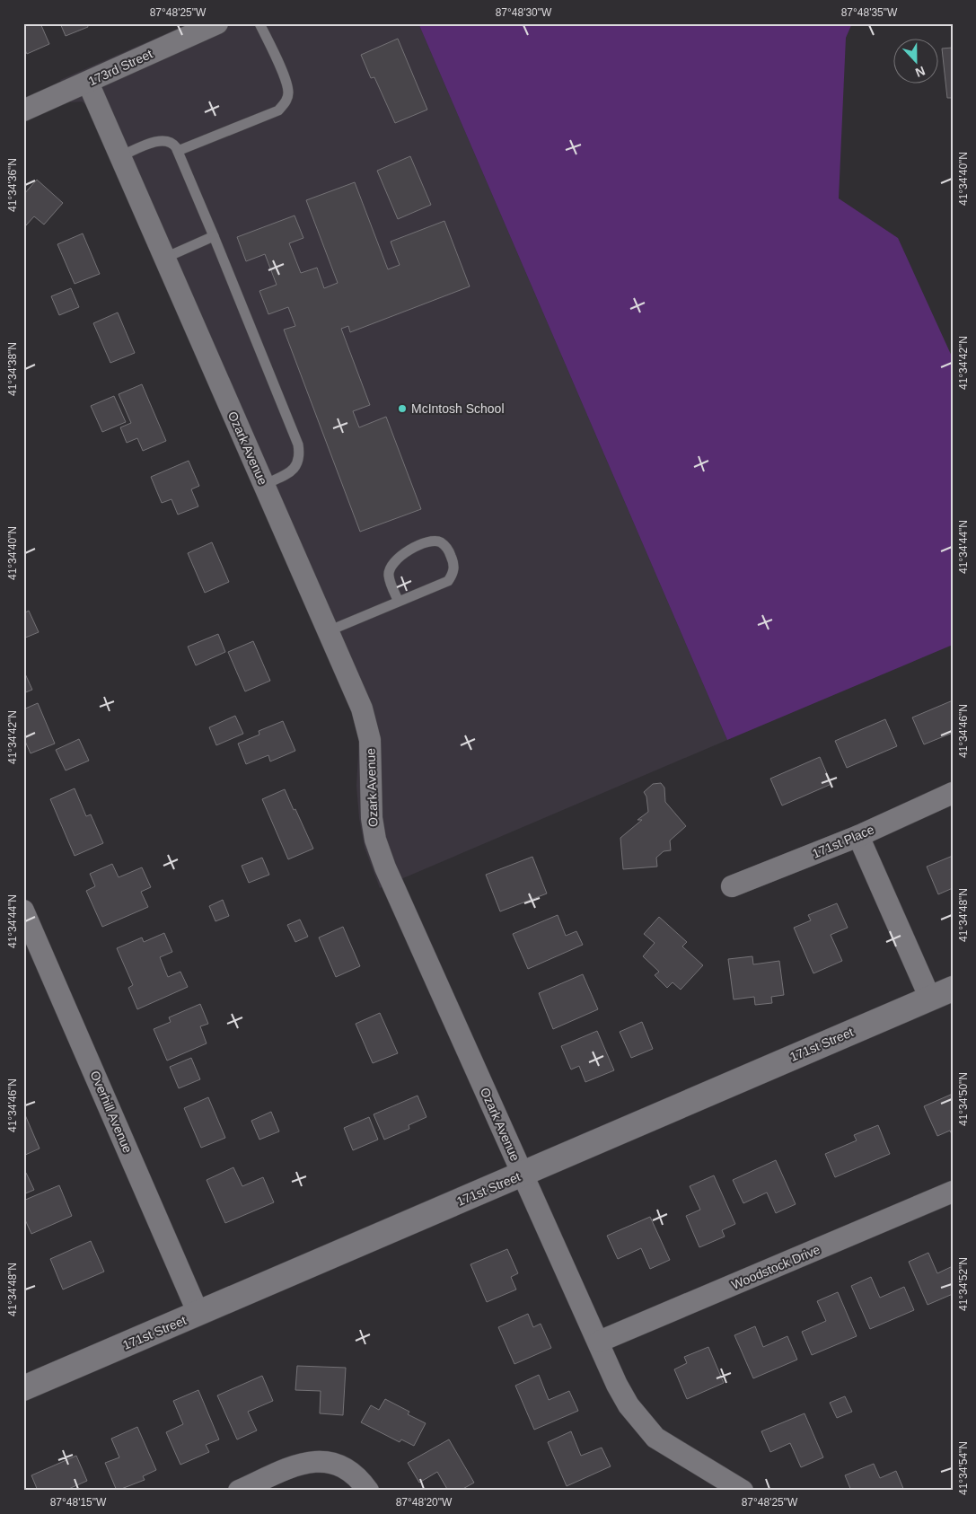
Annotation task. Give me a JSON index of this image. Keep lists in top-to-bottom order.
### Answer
{
  "streets": {
    "street": [
      "173rd Street",
      "Ozark Avenue",
      "171st Place",
      "171st Street",
      "Overhill Avenue",
      "Woodstock Drive"
    ]
  },
  "crossings": [
    ["173rd Street", "Ozark Avenue"],
    ["Ozark Avenue", "171st Street"],
    ["Ozark Avenue", "Woodstock Drive"],
    ["171st Street", "Overhill Avenue"]
  ],
  "places": ["McIntosh School"],
  "north": "bottom",
  "coordinates": [
    "87°48'25\"W",
    "87°48'30\"W",
    "87°48'35\"W",
    "41°34'40\"N",
    "41°34'36\"N",
    "41°34'42\"N",
    "41°34'38\"N",
    "41°34'44\"N",
    "41°34'46\"N",
    "41°34'48\"N",
    "41°34'50\"N",
    "41°34'52\"N",
    "41°34'54\"N",
    "87°48'15\"W",
    "87°48'20\"W"
  ]
}
